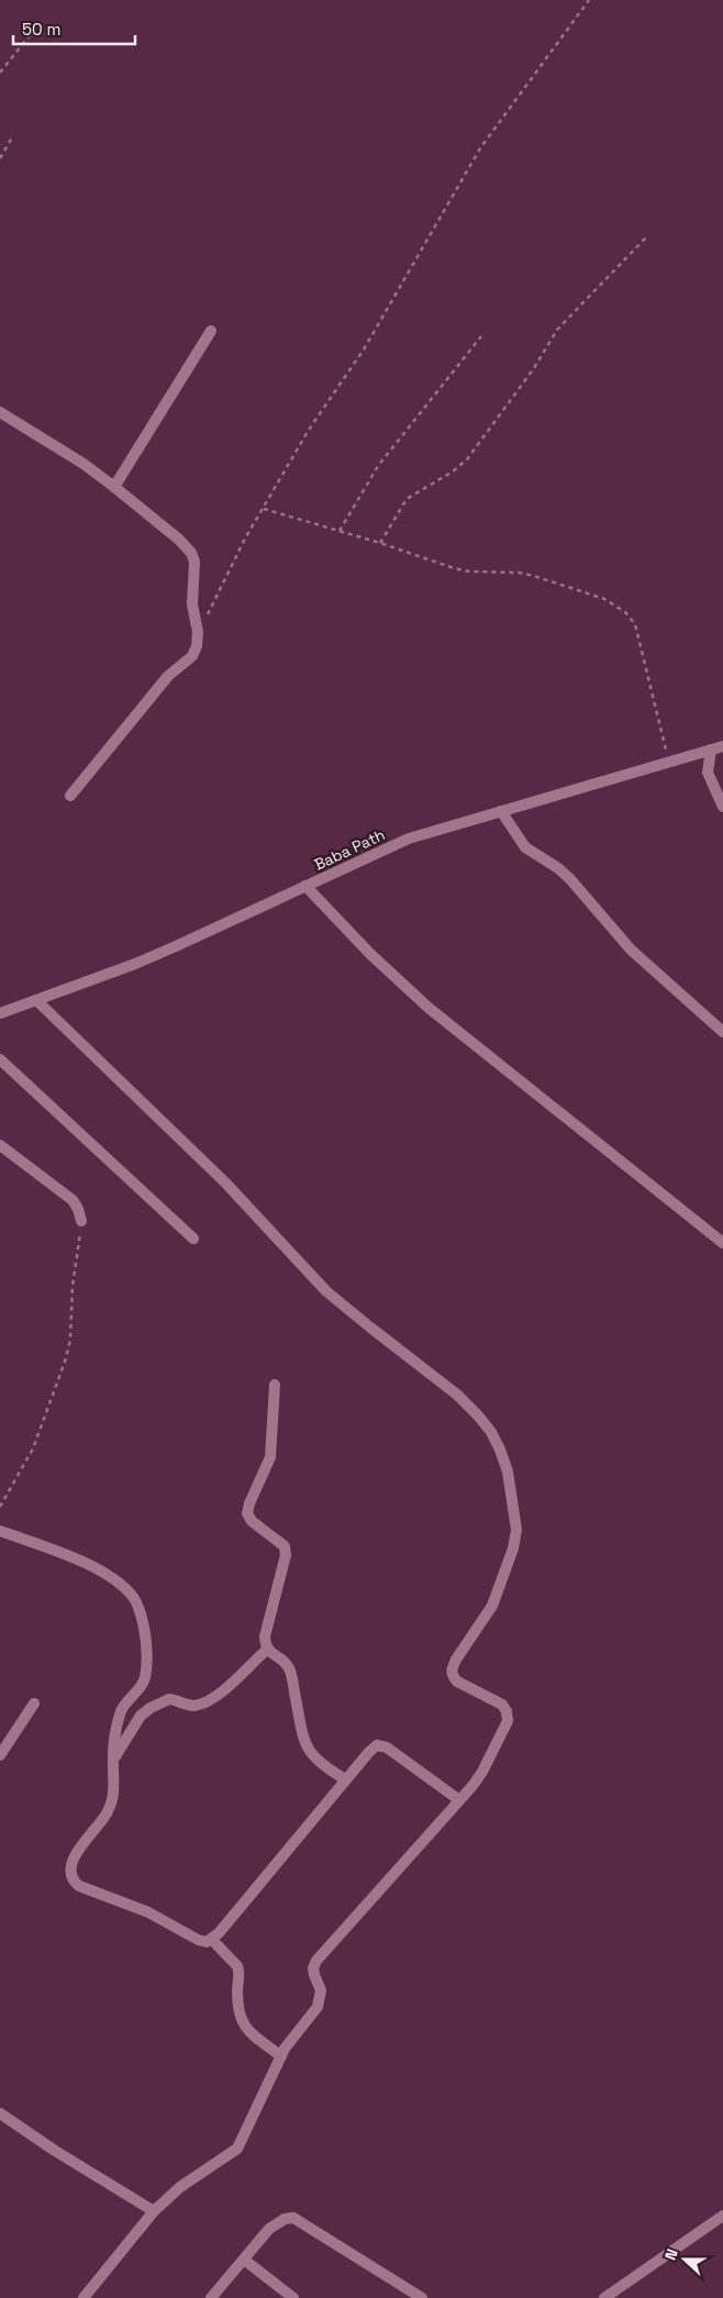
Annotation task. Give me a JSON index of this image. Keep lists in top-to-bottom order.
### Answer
{
  "streets": {
    "street": ["Baba Path"]
  },
  "scale_bar": "50 m",
  "north": "left"
}
